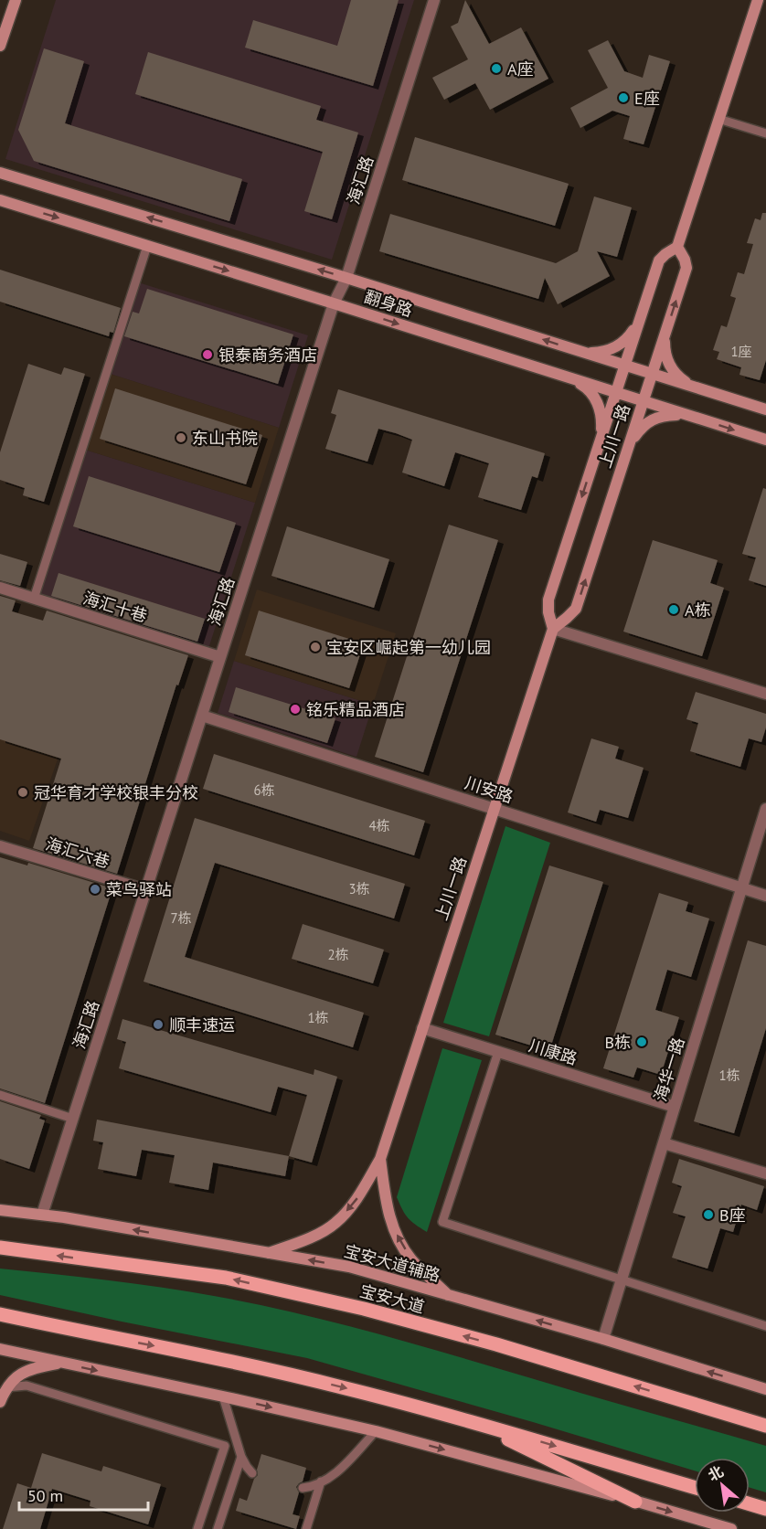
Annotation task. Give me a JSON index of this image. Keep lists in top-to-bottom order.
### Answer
{
  "streets": {
    "main road": [
      "翻身路",
      "上川一路",
      "宝安大道辅路",
      "宝安大道"
    ],
    "street": [
      "海汇路",
      "海汇十巷",
      "川安路",
      "海汇六巷",
      "川康路",
      "海华一路"
    ]
  },
  "crossings": [
    ["海汇路", "翻身路"],
    ["海汇路", "海汇十巷"],
    ["海汇路", "川安路"],
    ["海汇路", "海汇六巷"],
    ["海汇路", "宝安大道辅路"],
    ["翻身路", "上川一路"],
    ["上川一路", "川安路"],
    ["上川一路", "川康路"],
    ["上川一路", "宝安大道辅路"],
    ["川安路", "海华一路"],
    ["川康路", "海华一路"],
    ["海华一路", "宝安大道辅路"]
  ],
  "one_way": ["宝安大道辅路"],
  "places": [
    "A座",
    "E座",
    "银泰商务酒店",
    "东山书院",
    "A栋",
    "宝安区崛起第一幼儿园",
    "铭乐精品酒店",
    "冠华育才学校银丰分校",
    "菜鸟驿站",
    "顺丰速运",
    "B栋",
    "B座"
  ],
  "house_numbers": [
    "1座",
    "6栋",
    "4栋",
    "3栋",
    "7栋",
    "2栋",
    "1栋",
    "1栋"
  ],
  "scale_bar": "50 m",
  "north": "top left"
}
